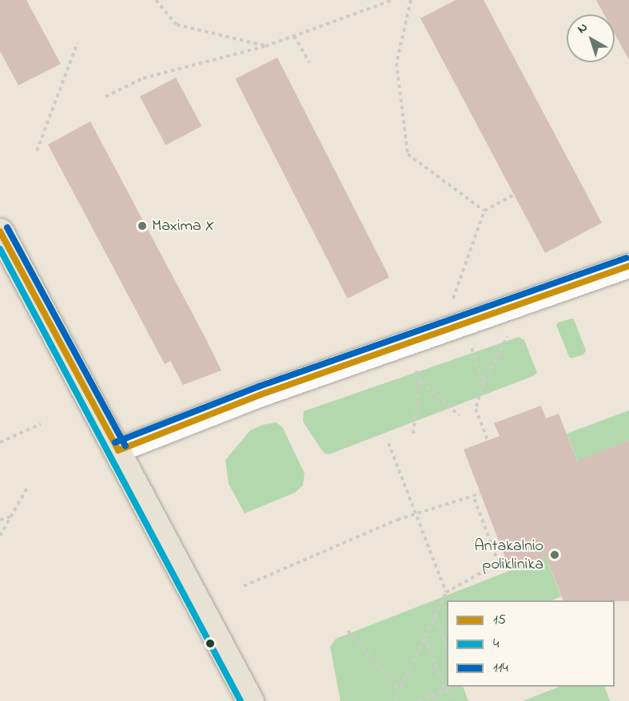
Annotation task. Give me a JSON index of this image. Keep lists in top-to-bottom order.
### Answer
{
  "places": ["Maxima X", "Antakalnio poliklinika"],
  "lines": ["transit line 114", "transit line 15", "transit line 4"],
  "legend": ["15", "4", "114"],
  "north": "top left"
}
